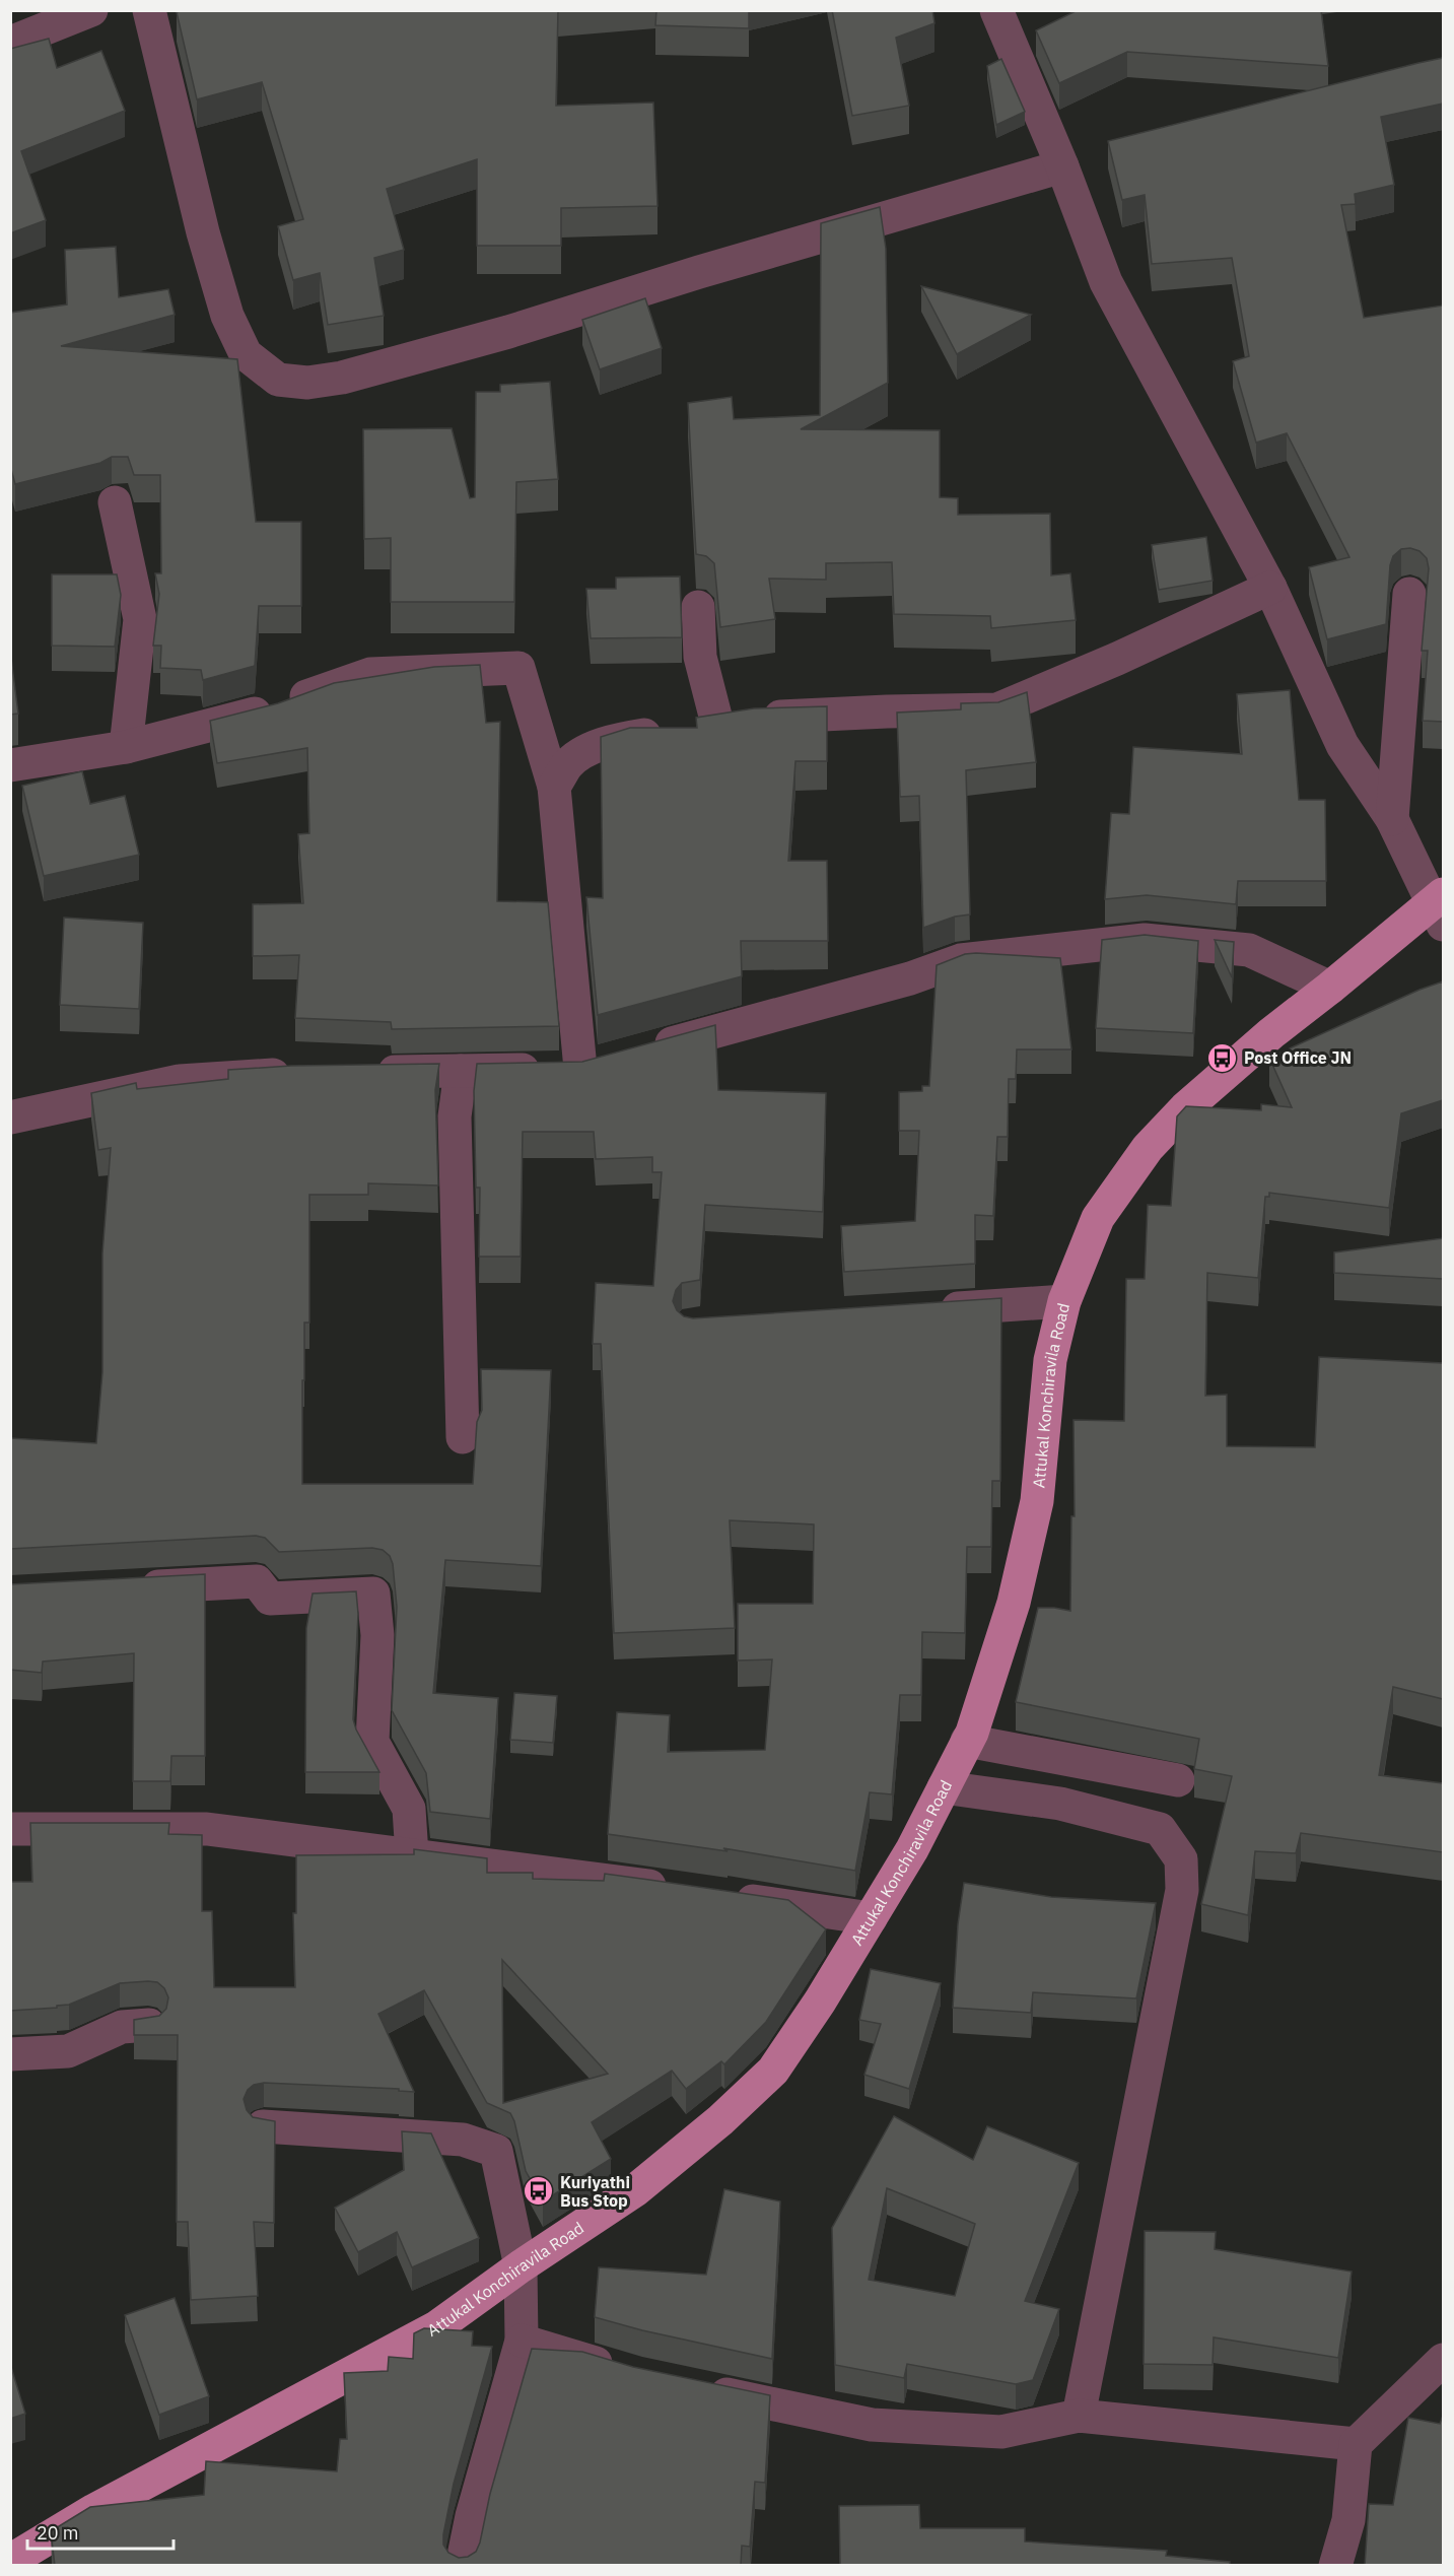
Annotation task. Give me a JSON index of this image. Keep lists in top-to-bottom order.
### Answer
{
  "streets": {
    "main road": ["Attukal Konchiravila Road"]
  },
  "places": {
    "bus stop": ["Post Office JN", "Kuriyathi Bus Stop"]
  },
  "scale_bar": "20 m"
}
